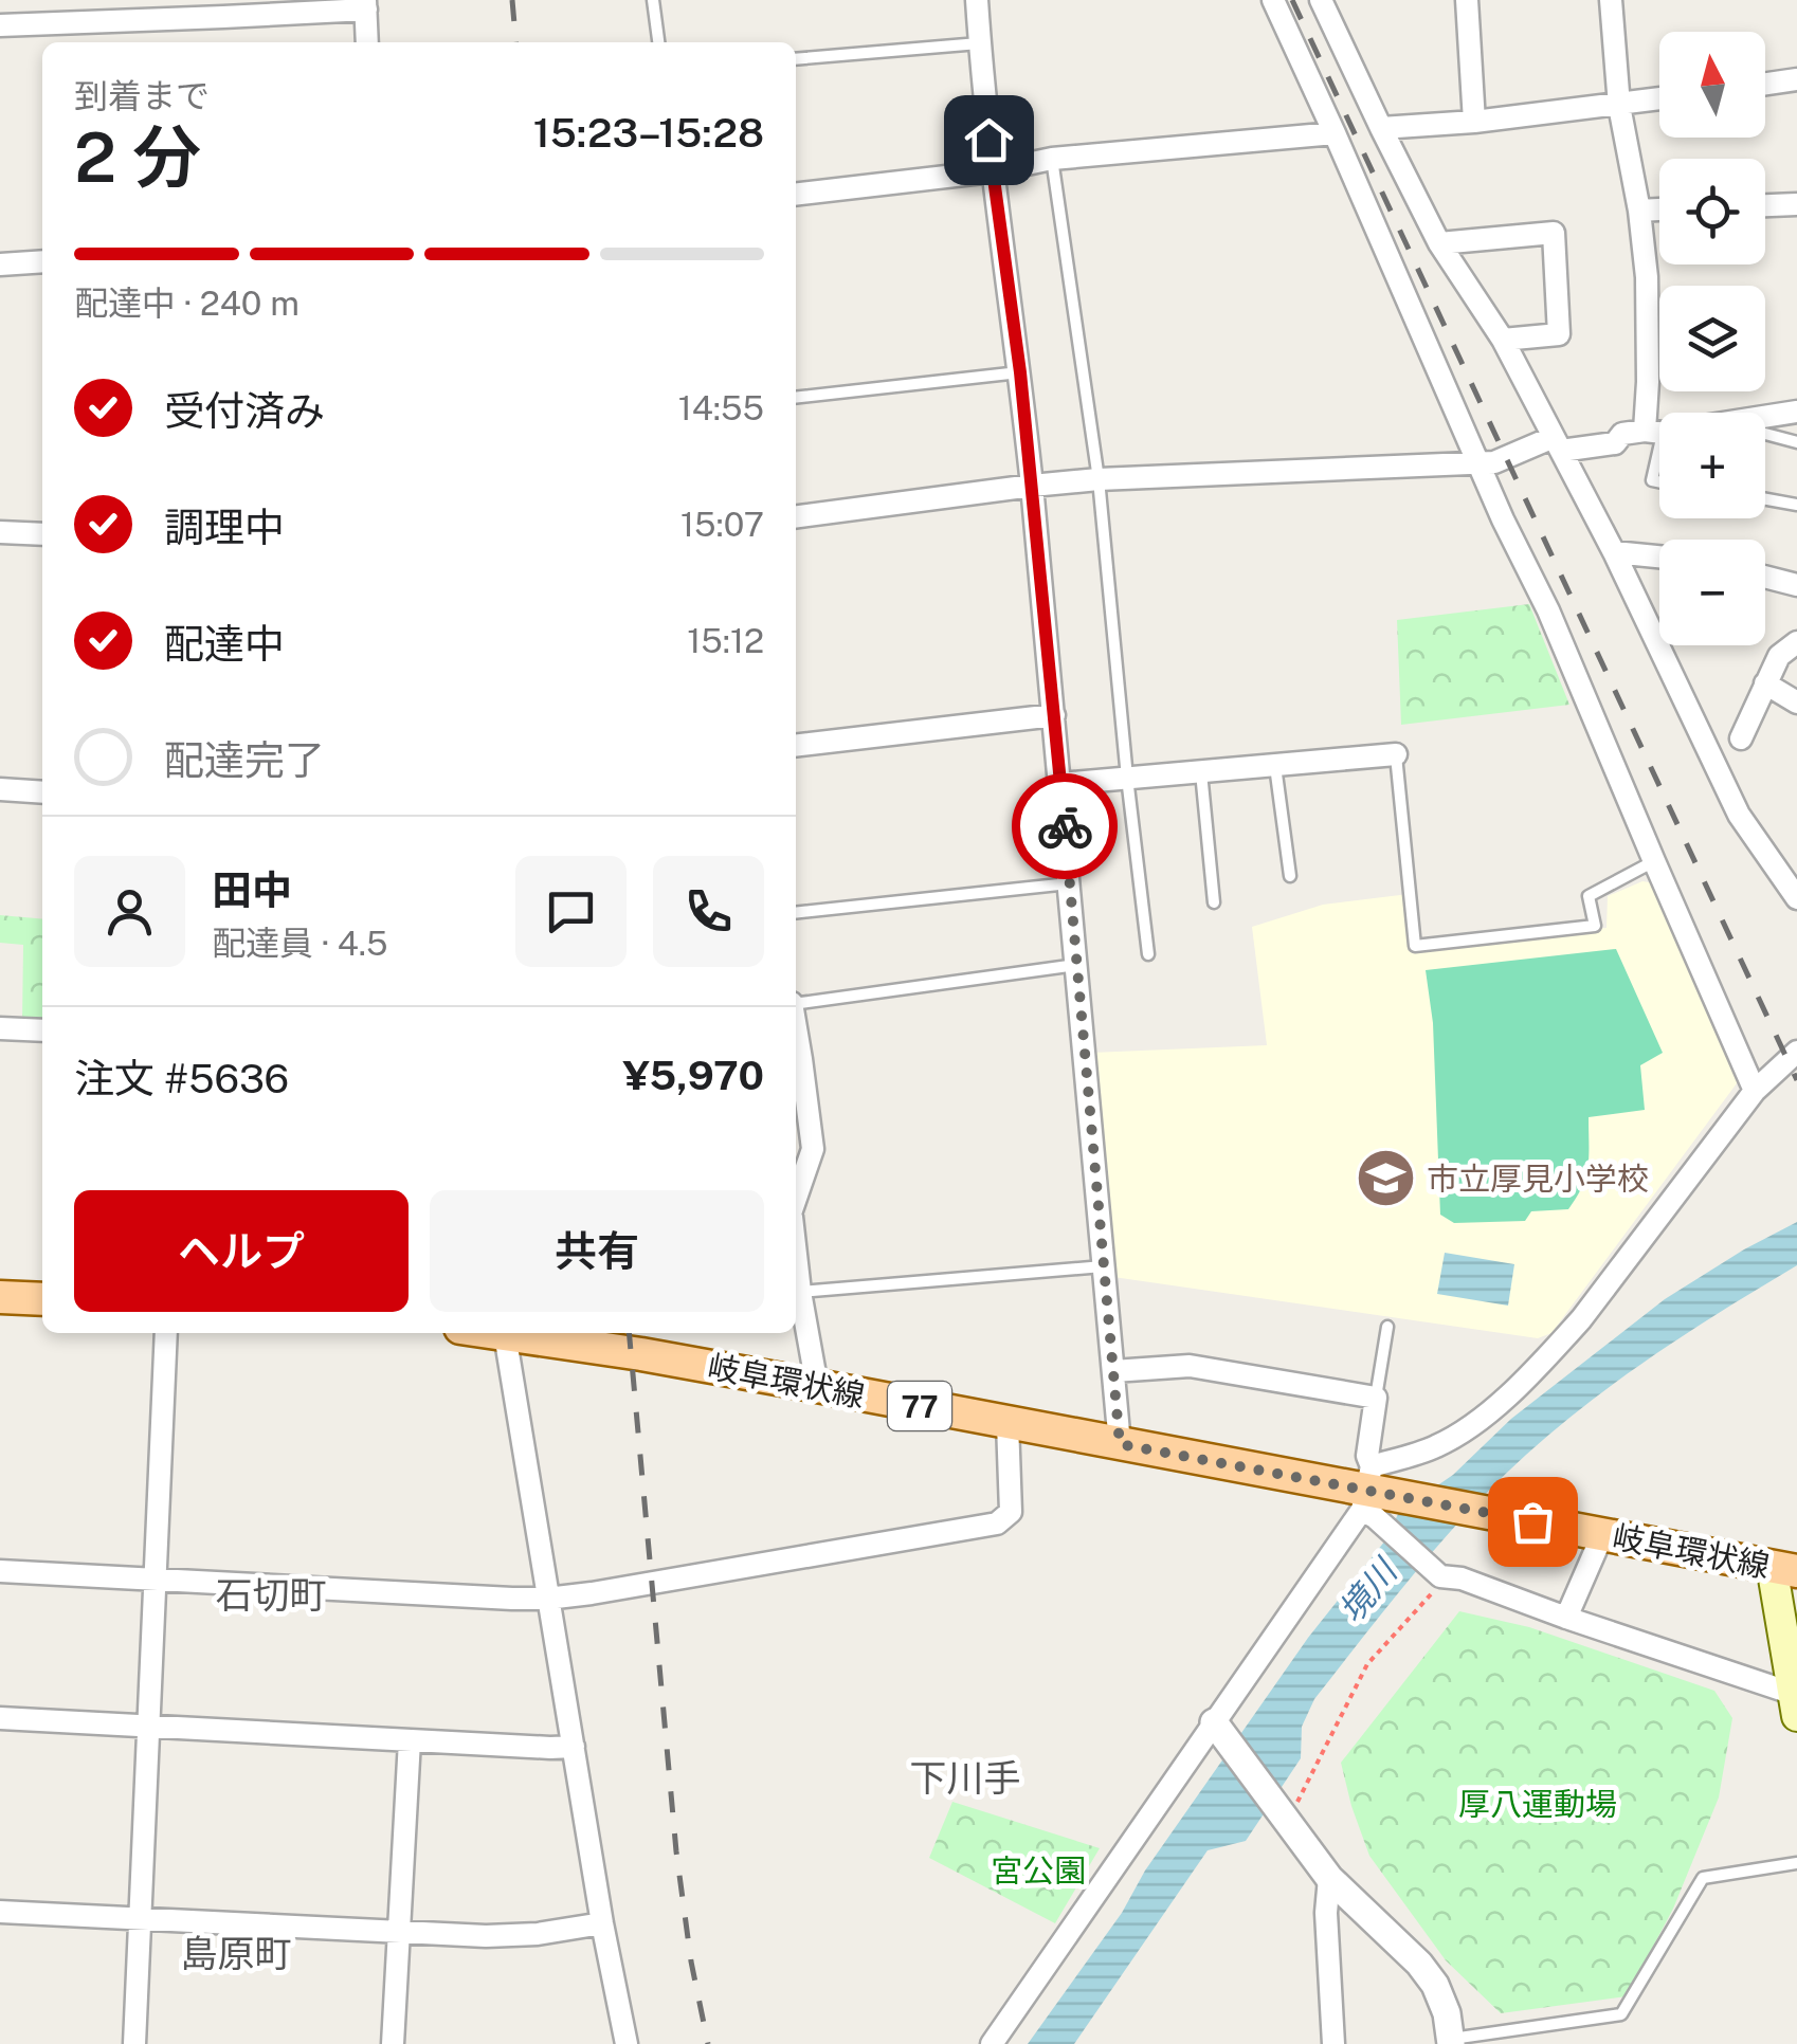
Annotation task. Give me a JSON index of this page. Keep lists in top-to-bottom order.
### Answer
{
  "streets": {
    "main road": ["岐阜環状線", "77"]
  },
  "districts": ["石切町", "下川手", "島原町"],
  "water": ["境川"],
  "parks": ["厚八運動場", "宮公園"],
  "places": {
    "school or university": ["市立厚見小学校"]
  },
  "north": "top",
  "page": {
    "map_buttons": ["+", "−"],
    "heading": ["2 分", "到着まで", "15:23–15:28"],
    "panel": [
      "田中",
      "配達員 · 4.5",
      "注文 #5636",
      "¥5,970"
    ],
    "bar": "配達中 · 240 m",
    "list": [
      ["受付済み", "14:55"],
      ["調理中", "15:07"],
      ["配達中", "15:12"],
      "配達完了"
    ],
    "buttons": ["ヘルプ", "共有"]
  }
}
